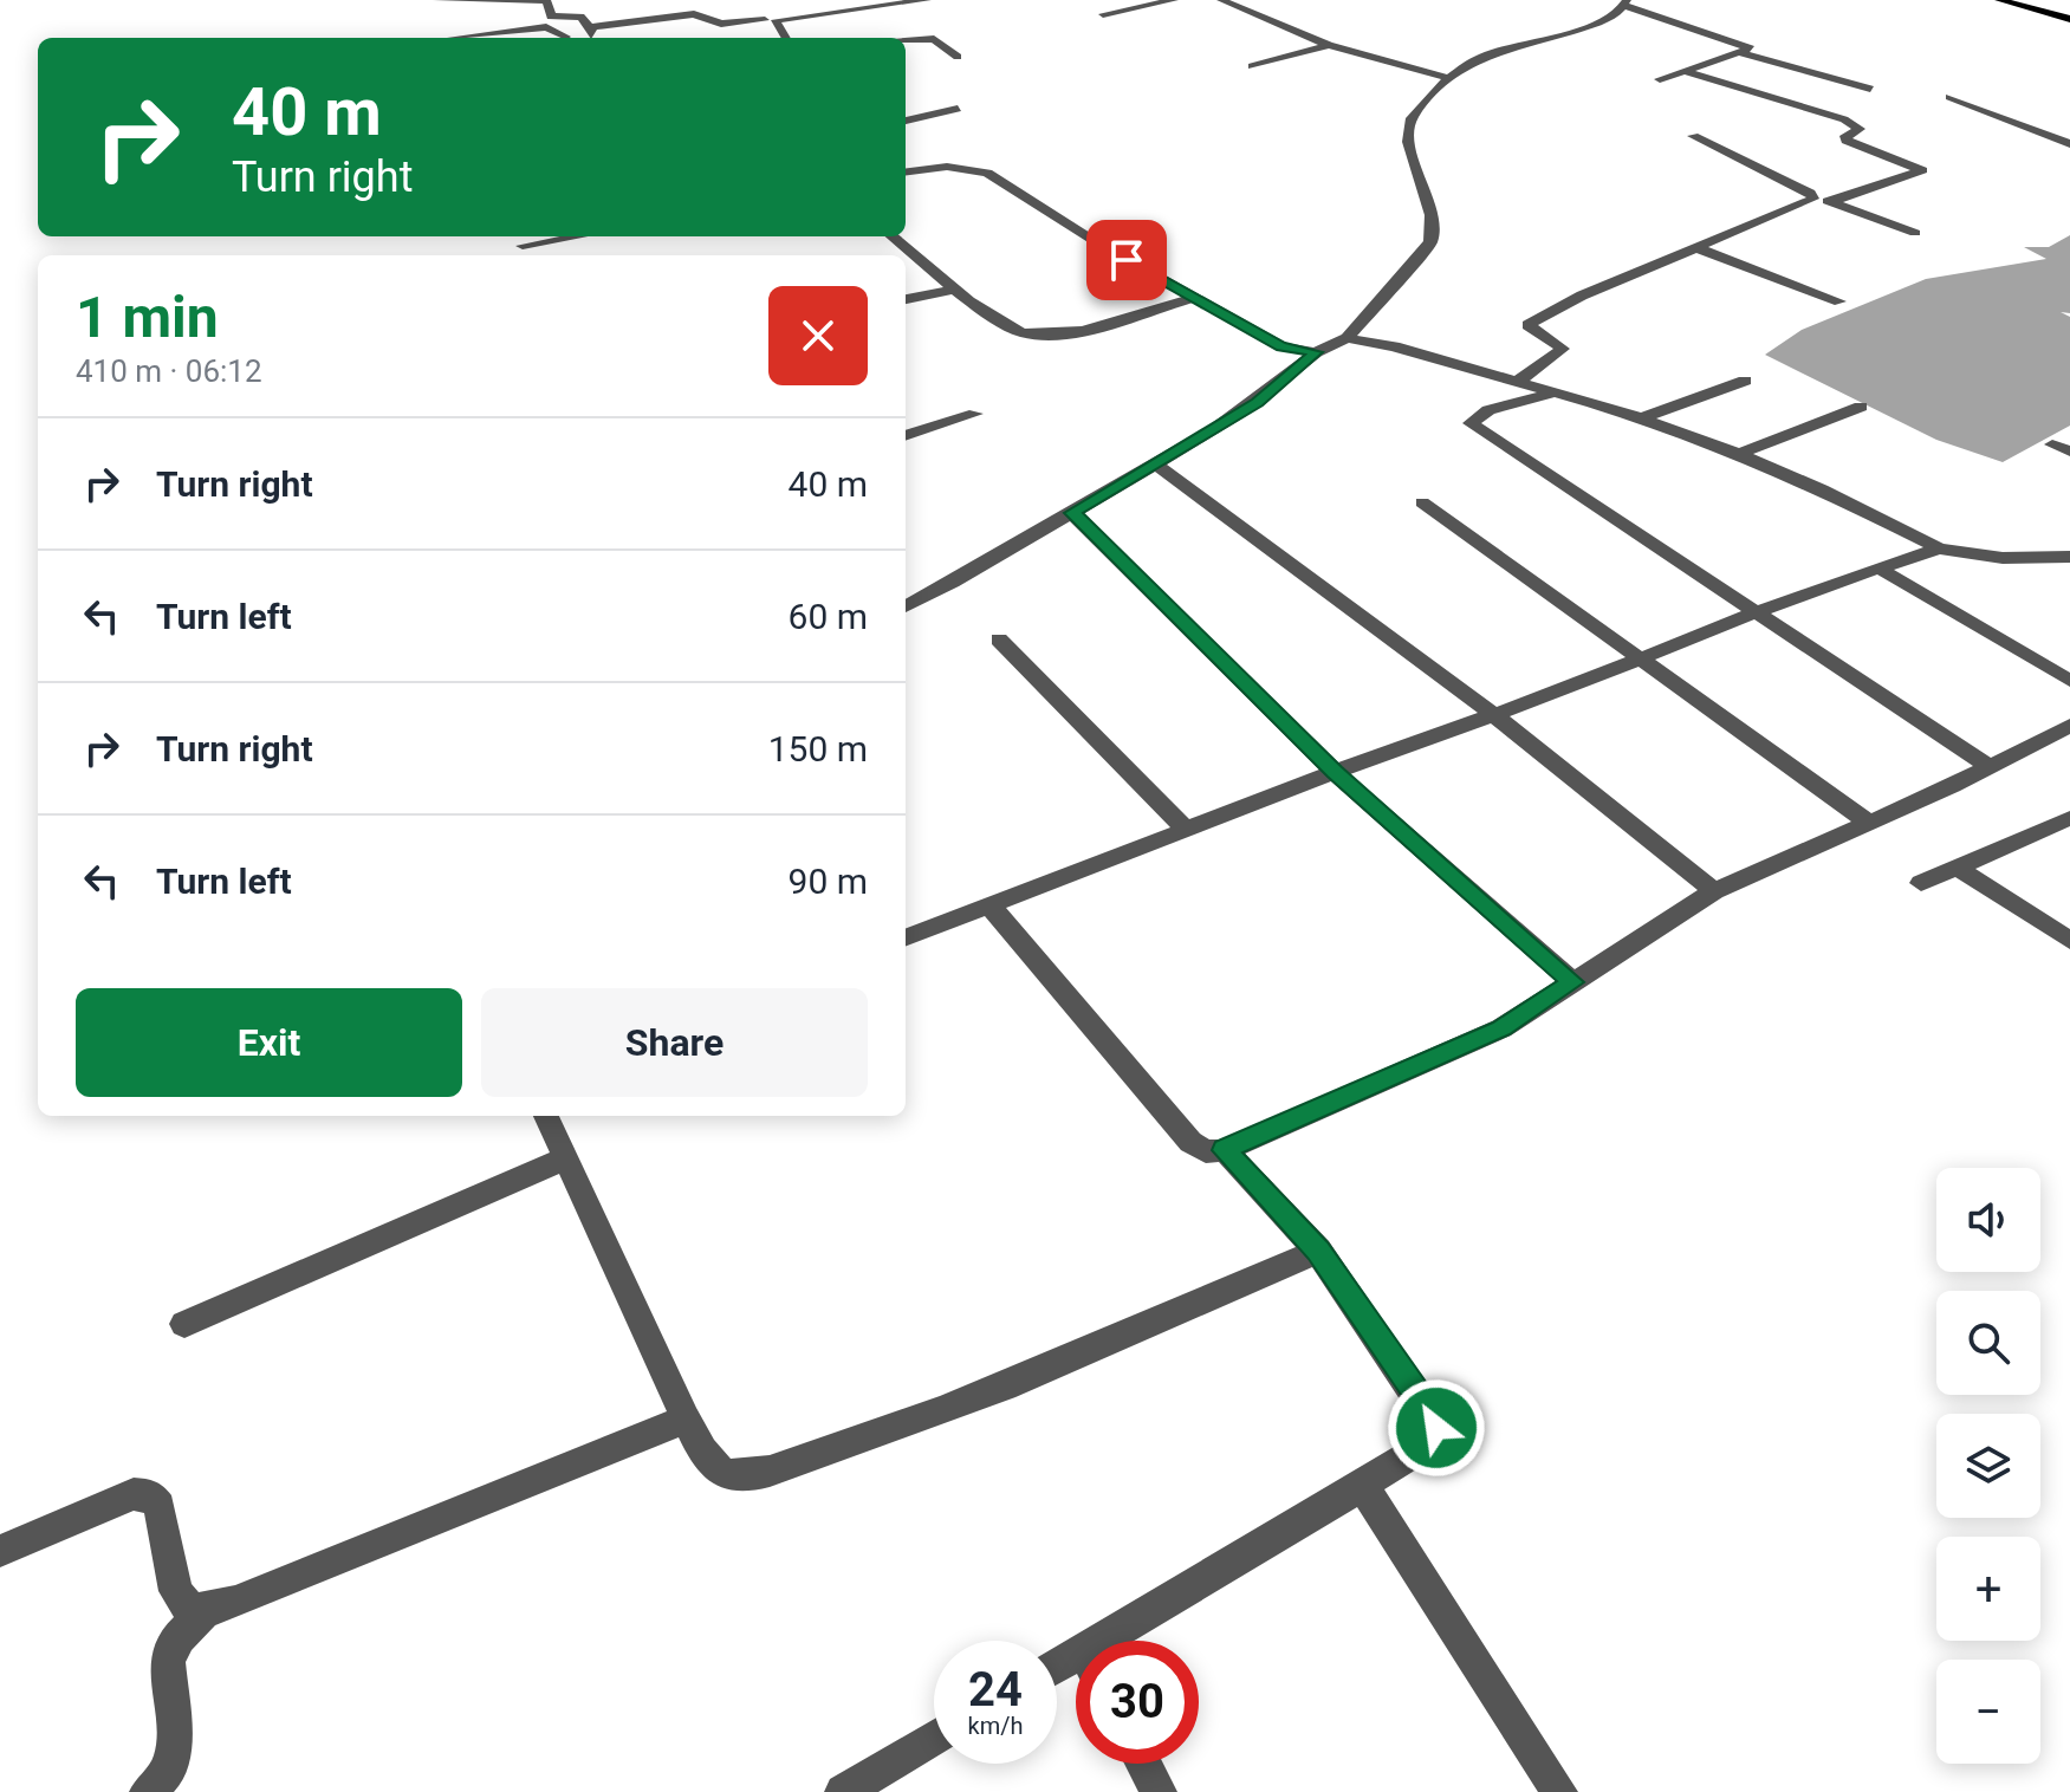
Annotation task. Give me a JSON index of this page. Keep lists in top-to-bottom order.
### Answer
{
  "page": {
    "turn": ["40 m", "Turn right"],
    "heading": ["1 min", "410 m · 06:12"],
    "list": [
      {
        "name": "Turn right",
        "value": "40 m"
      },
      {
        "name": "Turn left",
        "value": "60 m"
      },
      {
        "name": "Turn right",
        "value": "150 m"
      },
      {
        "name": "Turn left",
        "value": "90 m"
      }
    ],
    "buttons": ["Exit", "Share"],
    "map_buttons": ["+", "−"],
    "speed": "24 km/h",
    "limit": "30"
  }
}
